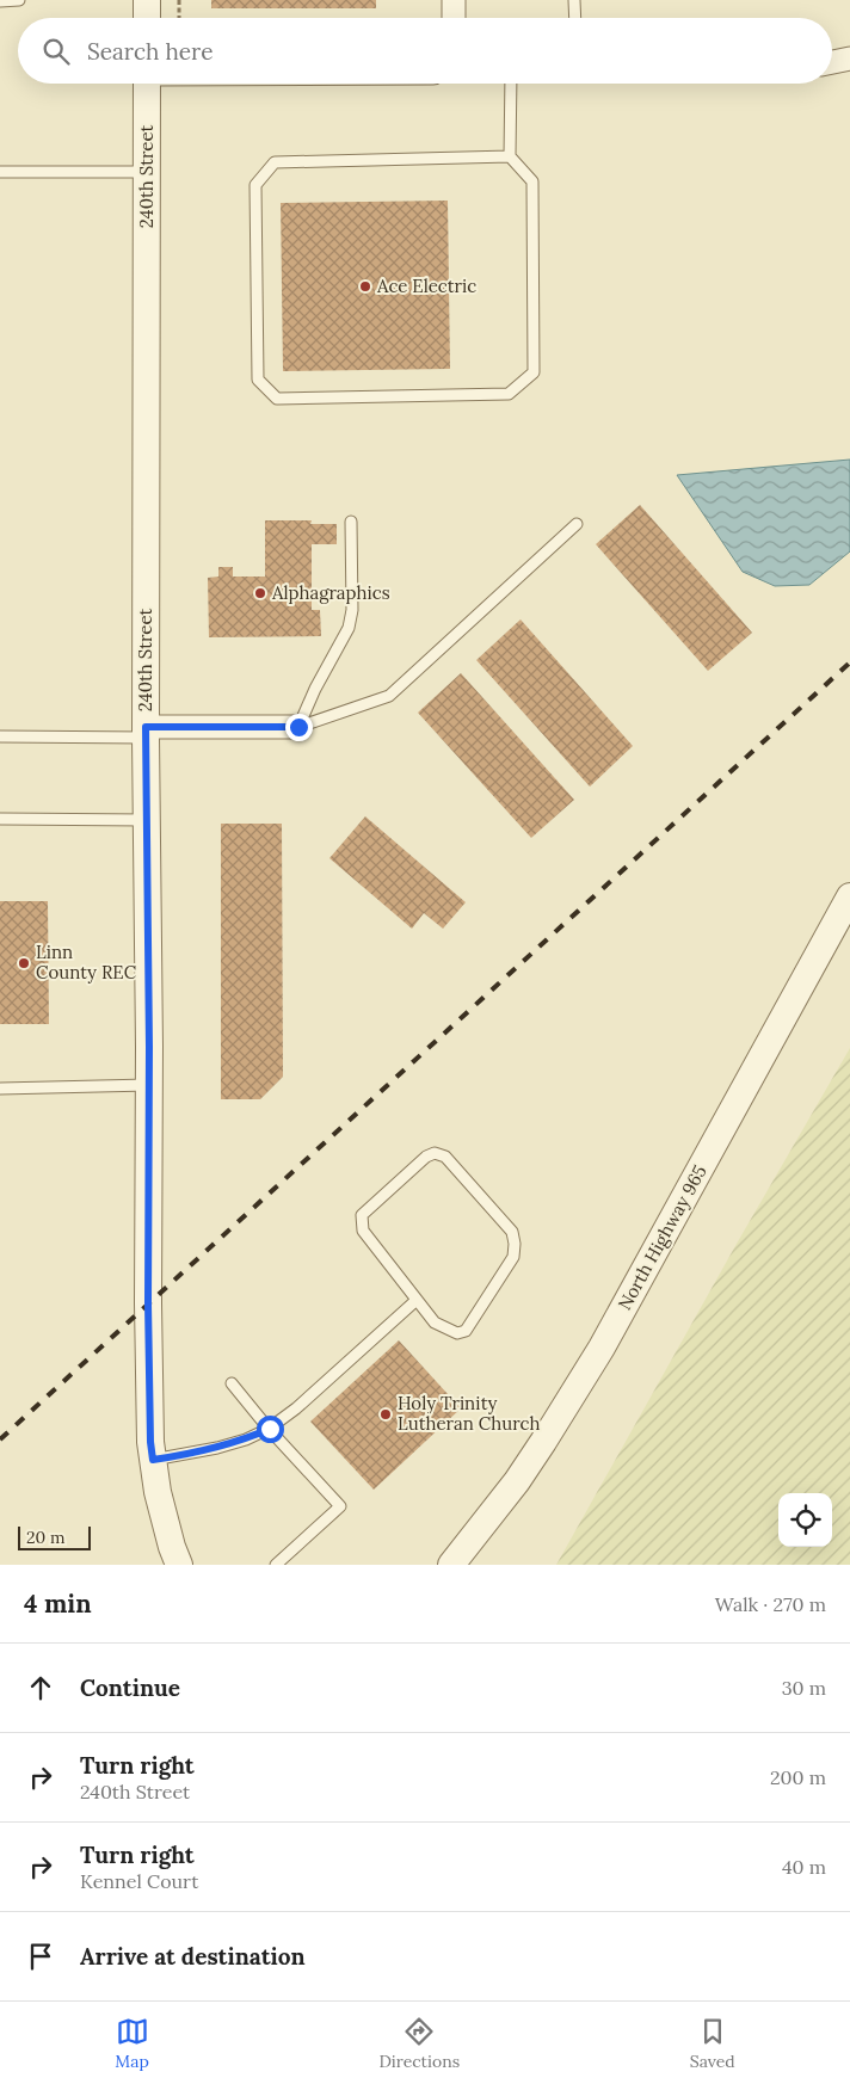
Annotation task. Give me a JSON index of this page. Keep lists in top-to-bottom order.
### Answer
{
  "streets": {
    "street": ["240th Street", "North Highway 965"]
  },
  "places": [
    "Ace Electric",
    "Alphagraphics",
    "Linn County REC",
    "Holy Trinity Lutheran Church"
  ],
  "scale_bar": "20 m",
  "page": {
    "search": "Search here",
    "scale": "20 m",
    "heading": ["4 min", "Walk · 270 m"],
    "list": [
      ["Continue", "30 m"],
      ["Turn right", "240th Street", "200 m"],
      ["Turn right", "Kennel Court", "40 m"],
      "Arrive at destination"
    ],
    "nav": ["Map", "Directions", "Saved"]
  }
}
